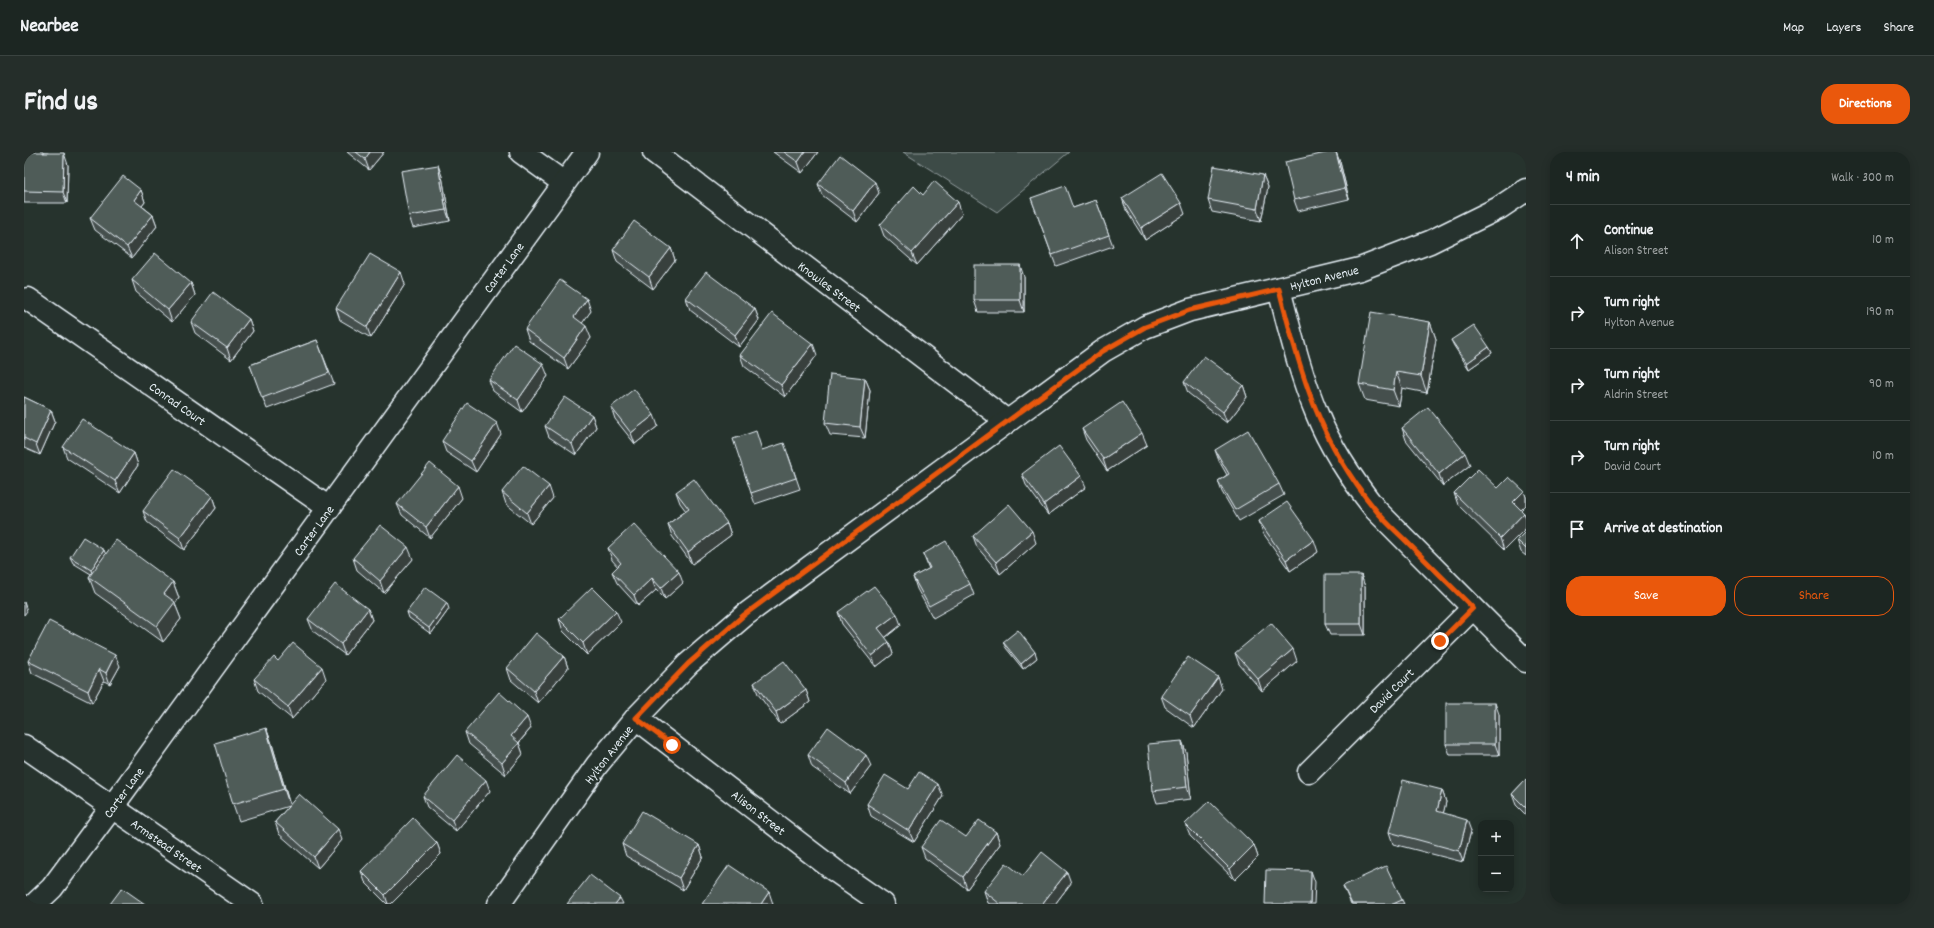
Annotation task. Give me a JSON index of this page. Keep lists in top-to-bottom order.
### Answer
{
  "streets": {
    "street": [
      "Carter Lane",
      "Hylton Avenue",
      "Knowles Street",
      "Conrad Court",
      "David Court",
      "Alison Street",
      "Armstead Street"
    ]
  },
  "crossings": [
    ["Carter Lane", "Conrad Court"],
    ["Carter Lane", "Armstead Street"],
    ["Hylton Avenue", "Knowles Street"],
    ["Hylton Avenue", "Alison Street"]
  ],
  "page": {
    "header": "Nearbee",
    "nav": ["Map", "Layers", "Share"],
    "title": "Find us",
    "buttons": [
      "Directions",
      ["Save", "Share"]
    ],
    "heading": ["4 min", "Walk · 300 m"],
    "list": [
      ["Continue", "Alison Street", "10 m"],
      ["Turn right", "Hylton Avenue", "190 m"],
      ["Turn right", "Aldrin Street", "90 m"],
      ["Turn right", "David Court", "10 m"],
      "Arrive at destination"
    ],
    "map_buttons": ["+", "−"]
  }
}
